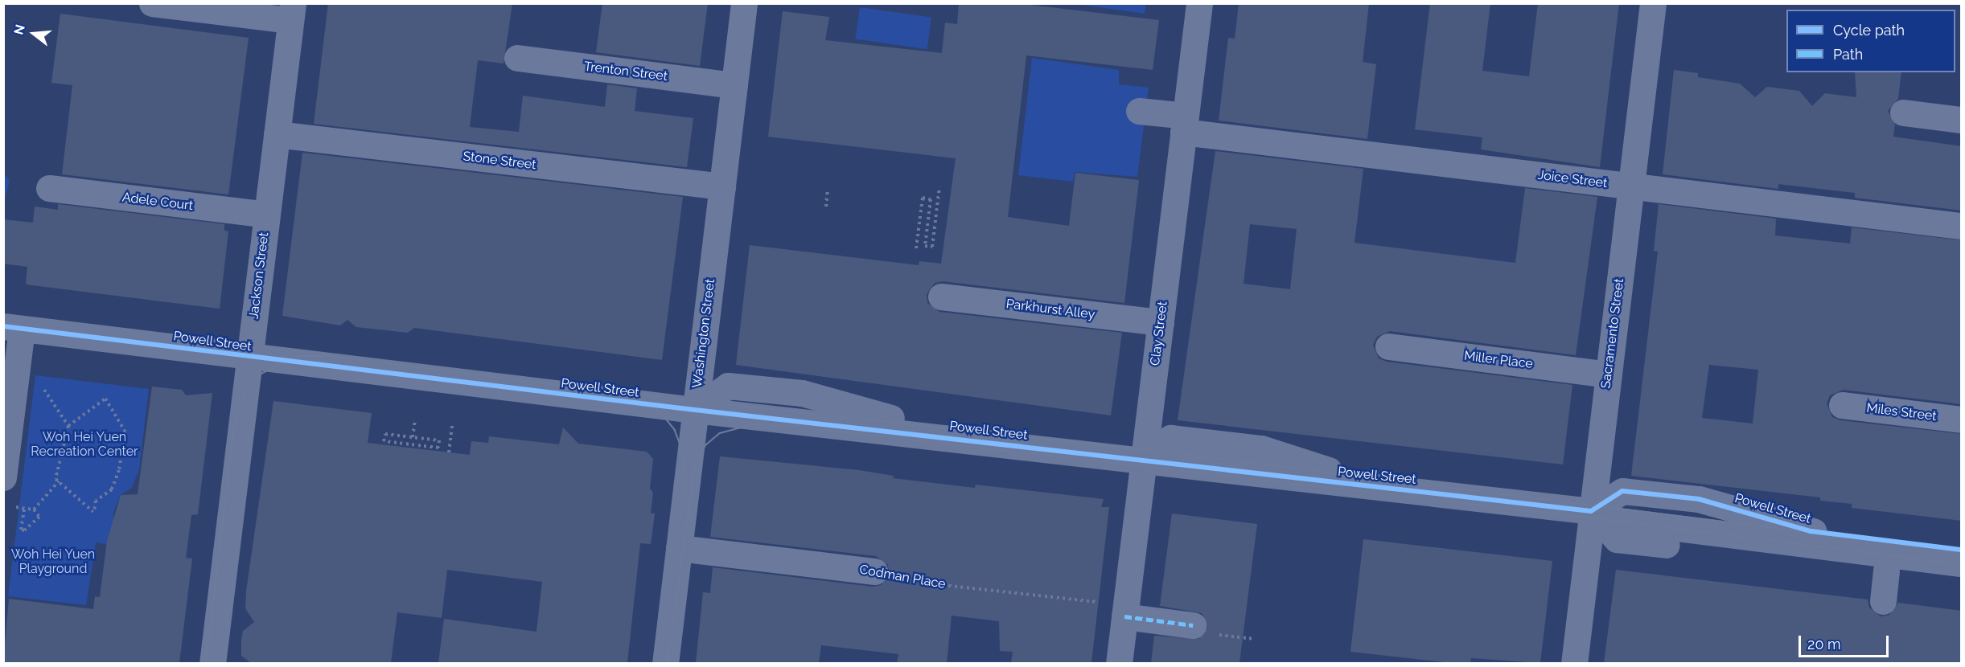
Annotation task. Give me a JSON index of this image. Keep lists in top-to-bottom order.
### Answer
{
  "streets": {
    "street": [
      "Trenton Street",
      "Stone Street",
      "Joice Street",
      "Adele Court",
      "Jackson Street",
      "Parkhurst Alley",
      "Washington Street",
      "Clay Street",
      "Sacramento Street",
      "Powell Street",
      "Miller Place",
      "Miles Street",
      "Codman Place"
    ]
  },
  "crossings": [
    ["Trenton Street", "Washington Street"],
    ["Stone Street", "Jackson Street"],
    ["Stone Street", "Washington Street"],
    ["Joice Street", "Clay Street"],
    ["Joice Street", "Sacramento Street"],
    ["Adele Court", "Jackson Street"],
    ["Jackson Street", "Powell Street"],
    ["Parkhurst Alley", "Clay Street"],
    ["Washington Street", "Powell Street"],
    ["Washington Street", "Codman Place"],
    ["Clay Street", "Powell Street"],
    ["Clay Street", "Codman Place"],
    ["Sacramento Street", "Powell Street"],
    ["Sacramento Street", "Miller Place"]
  ],
  "parks": ["Woh Hei Yuen Recreation Center", "Woh Hei Yuen Playground"],
  "legend": ["Cycle path", "Path"],
  "scale_bar": "20 m",
  "north": "left"
}
